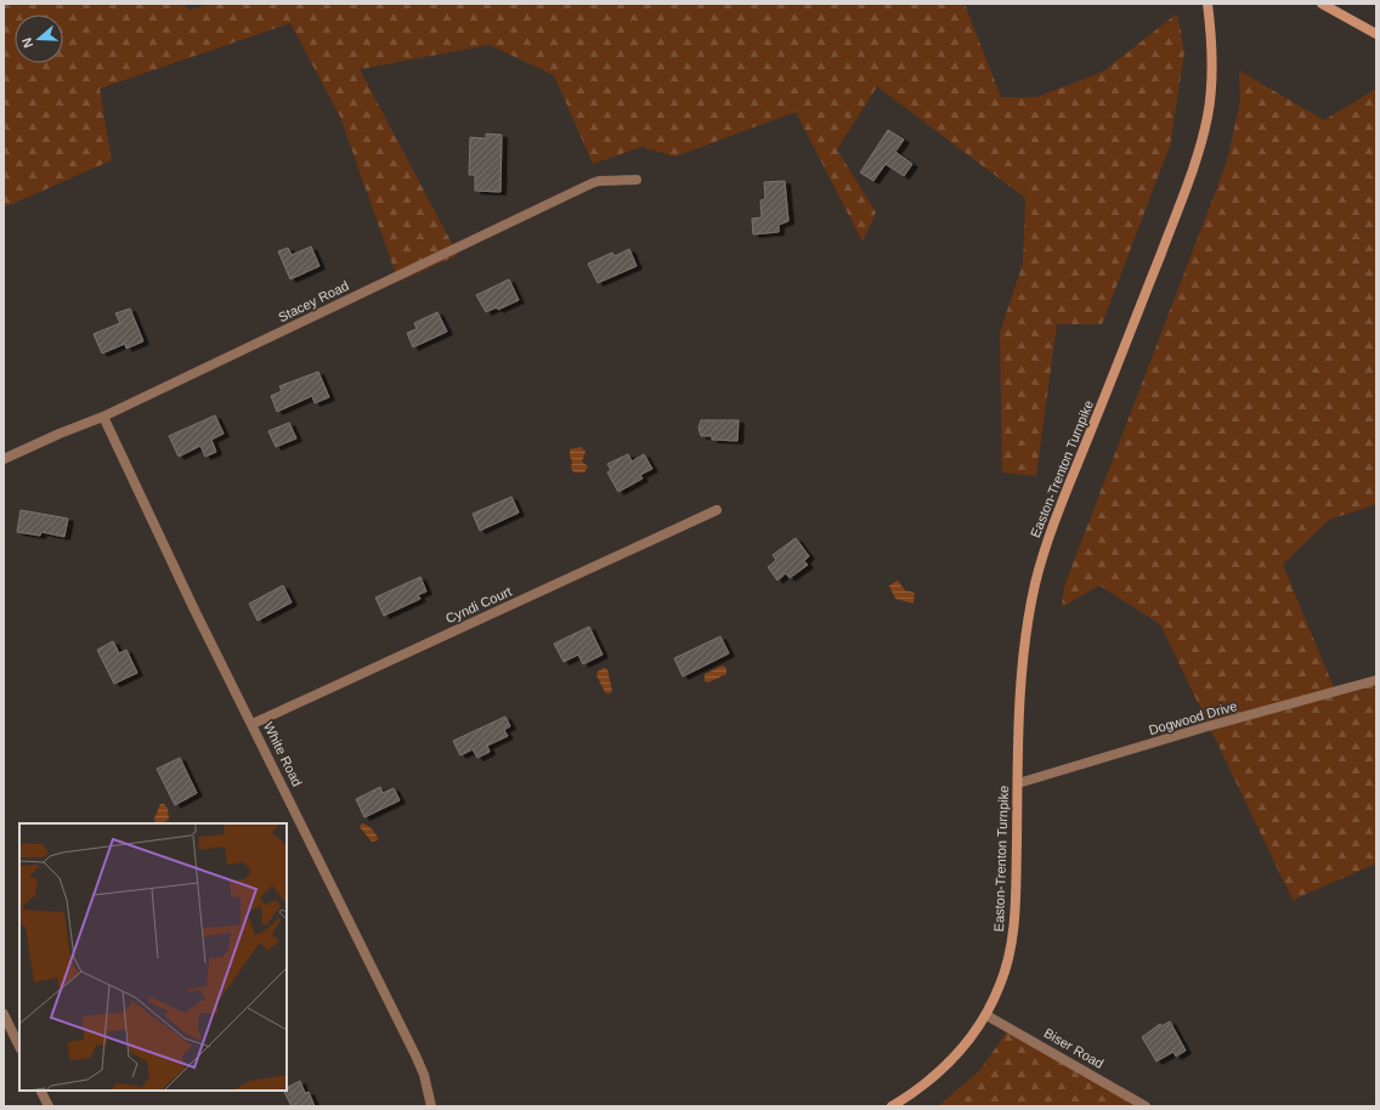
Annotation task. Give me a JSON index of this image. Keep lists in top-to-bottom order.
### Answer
{
  "streets": {
    "main road": ["Easton-Trenton Turnpike"],
    "street": [
      "Stacey Road",
      "Cyndi Court",
      "Dogwood Drive",
      "White Road",
      "Biser Road"
    ]
  },
  "crossings": [
    ["Stacey Road", "White Road"],
    ["Easton-Trenton Turnpike", "Dogwood Drive"],
    ["Easton-Trenton Turnpike", "Biser Road"],
    ["Cyndi Court", "White Road"]
  ],
  "north": "left"
}
